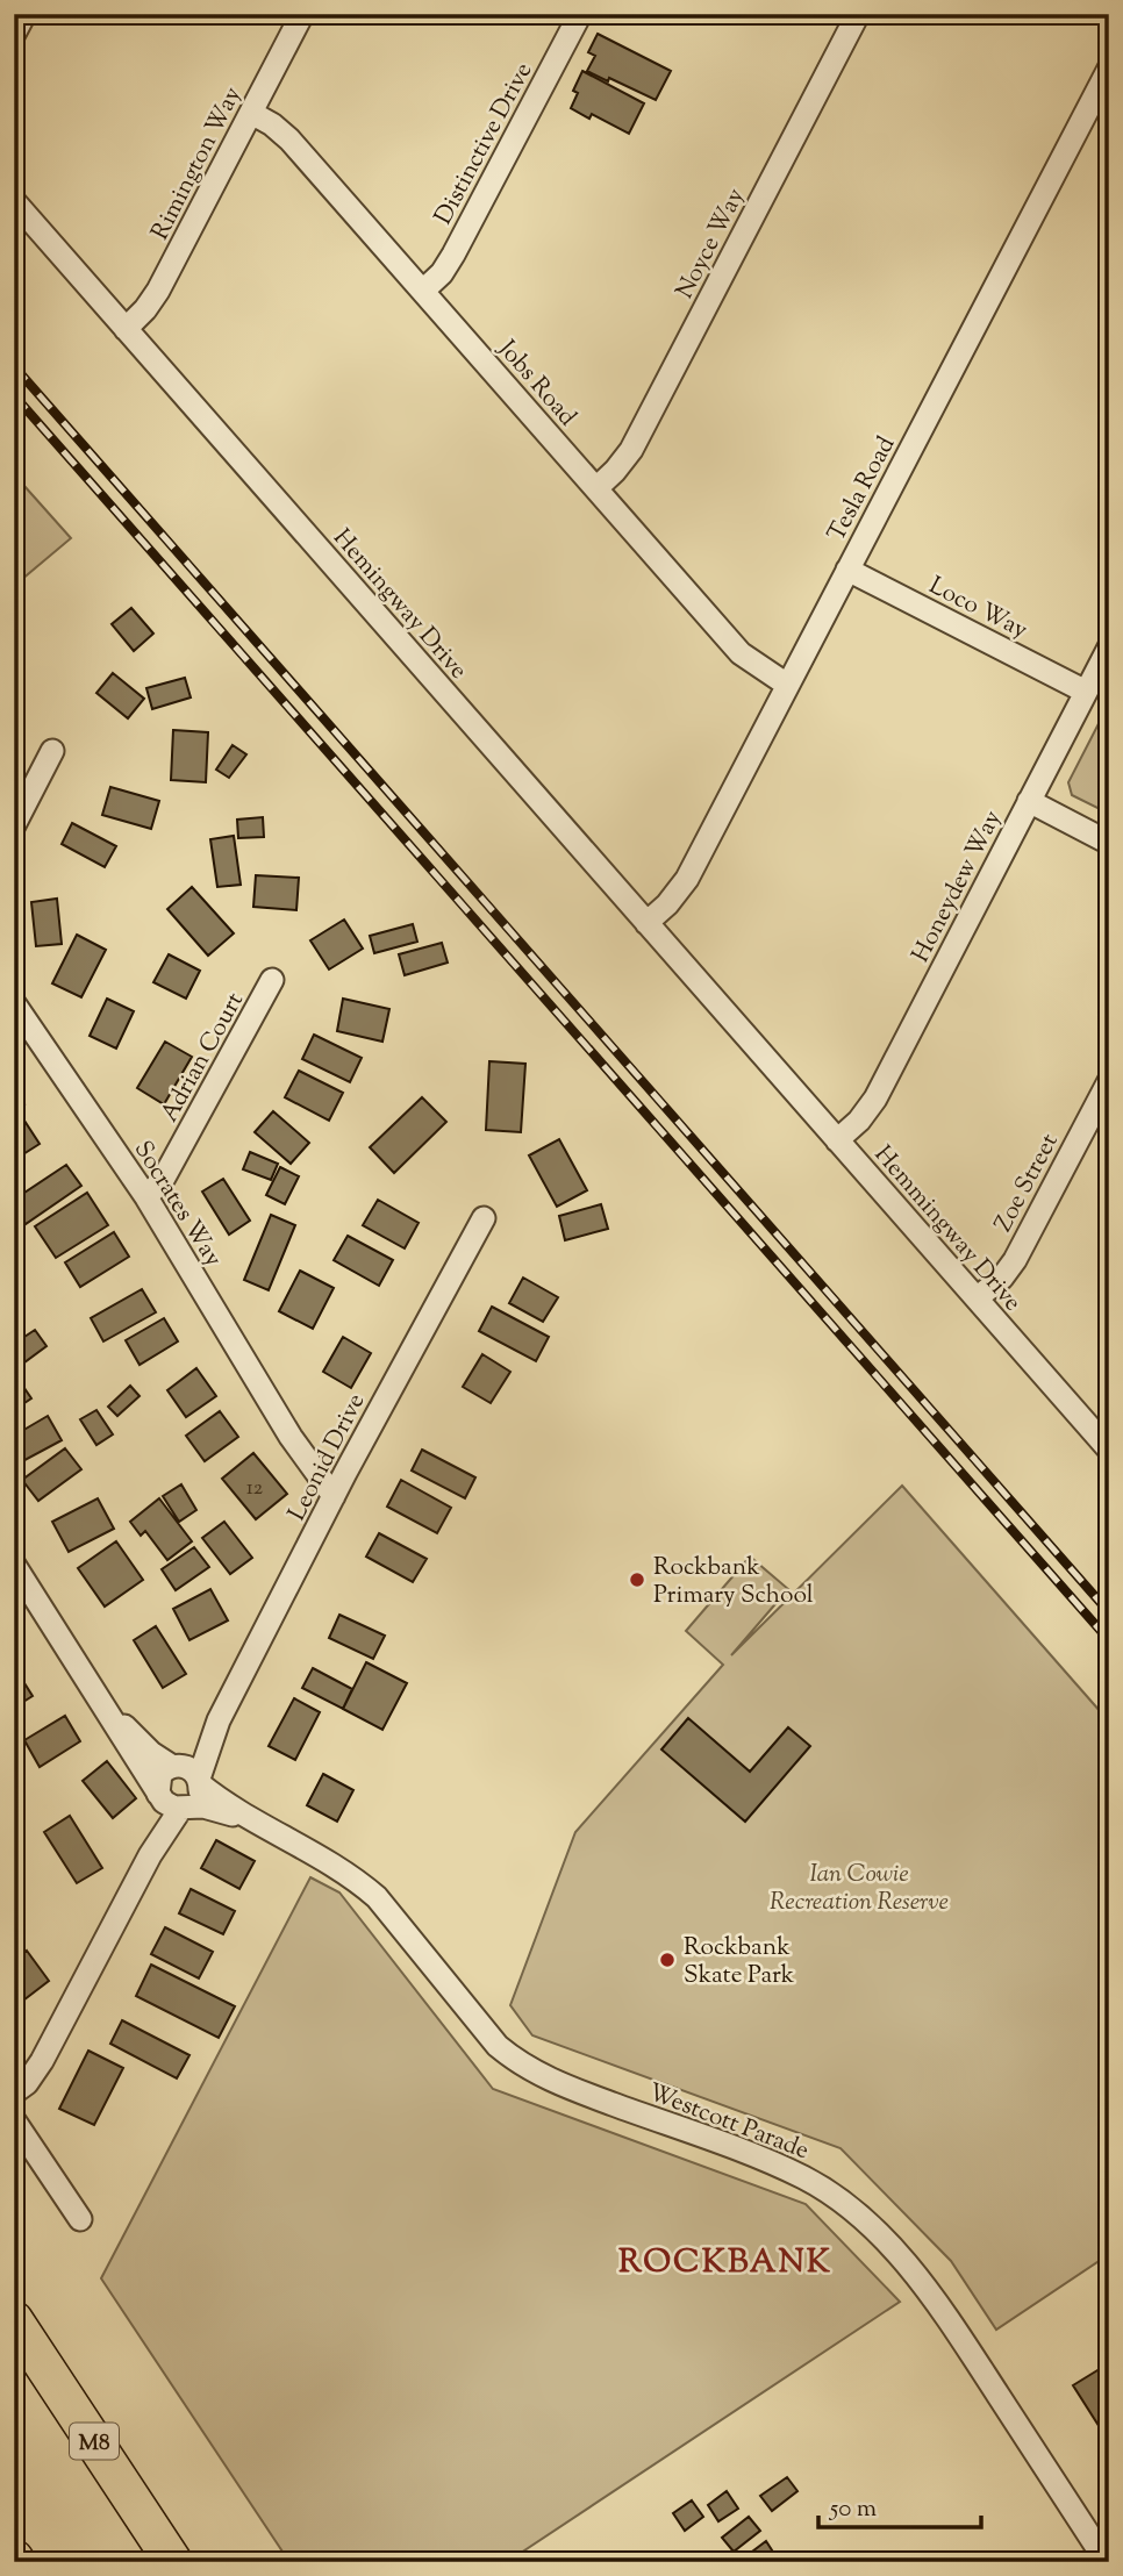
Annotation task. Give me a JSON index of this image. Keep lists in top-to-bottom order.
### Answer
{
  "streets": {
    "highway": ["M8"],
    "street": [
      "Distinctive Drive",
      "Rimington Way",
      "Noyce Way",
      "Jobs Road",
      "Tesla Road",
      "Hemingway Drive",
      "Loco Way",
      "Honeydew Way",
      "Adrian Court",
      "Zoe Street",
      "Socrates Way",
      "Hemmingway Drive",
      "Leonid Drive",
      "Westcott Parade"
    ]
  },
  "crossings": [
    ["Distinctive Drive", "Jobs Road"],
    ["Rimington Way", "Jobs Road"],
    ["Rimington Way", "Hemingway Drive"],
    ["Noyce Way", "Jobs Road"],
    ["Jobs Road", "Tesla Road"],
    ["Tesla Road", "Hemingway Drive"],
    ["Tesla Road", "Loco Way"],
    ["Hemingway Drive", "Hemmingway Drive"],
    ["Loco Way", "Honeydew Way"],
    ["Honeydew Way", "Hemmingway Drive"],
    ["Adrian Court", "Socrates Way"],
    ["Zoe Street", "Hemmingway Drive"],
    ["Socrates Way", "Leonid Drive"],
    ["Leonid Drive", "Westcott Parade"]
  ],
  "districts": ["ROCKBANK"],
  "parks": ["Ian Cowie Recreation Reserve"],
  "places": ["Rockbank Primary School", "Rockbank Skate Park"],
  "house_numbers": ["12"],
  "scale_bar": "50 m"
}
